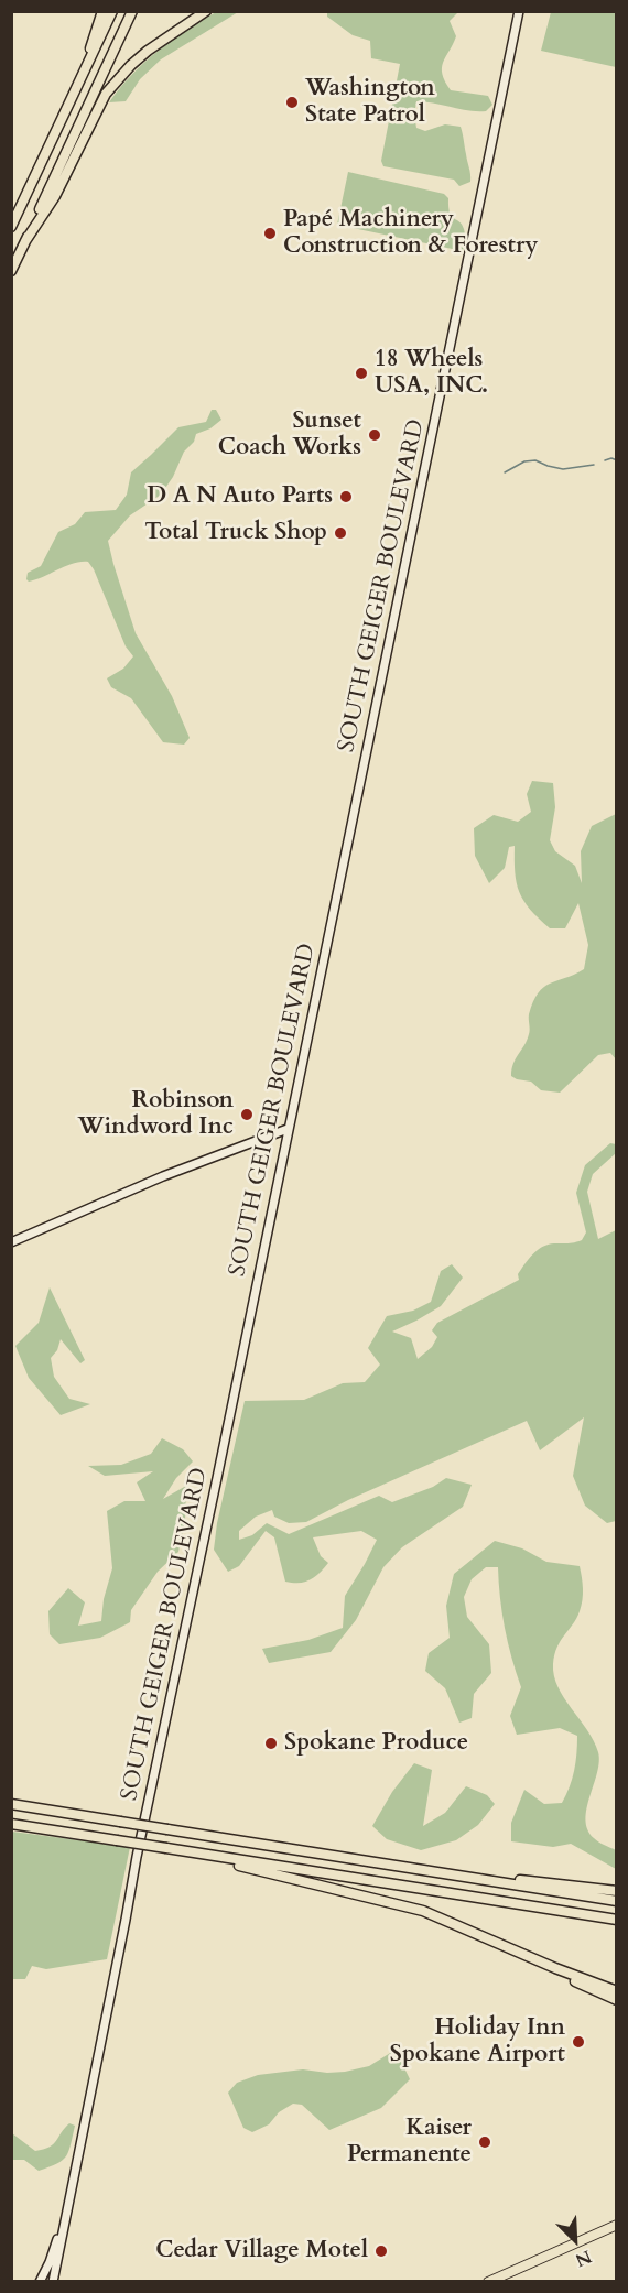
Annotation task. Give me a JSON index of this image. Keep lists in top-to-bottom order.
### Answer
{
  "streets": {
    "street": ["SOUTH GEIGER BOULEVARD"]
  },
  "places": [
    "Washington State Patrol",
    "Papé Machinery Construction & Forestry",
    "18 Wheels USA, INC.",
    "Sunset Coach Works",
    "D A N Auto Parts",
    "Total Truck Shop",
    "Robinson Windword Inc",
    "Spokane Produce",
    "Holiday Inn Spokane Airport",
    "Kaiser Permanente",
    "Cedar Village Motel"
  ],
  "north": "bottom right"
}
